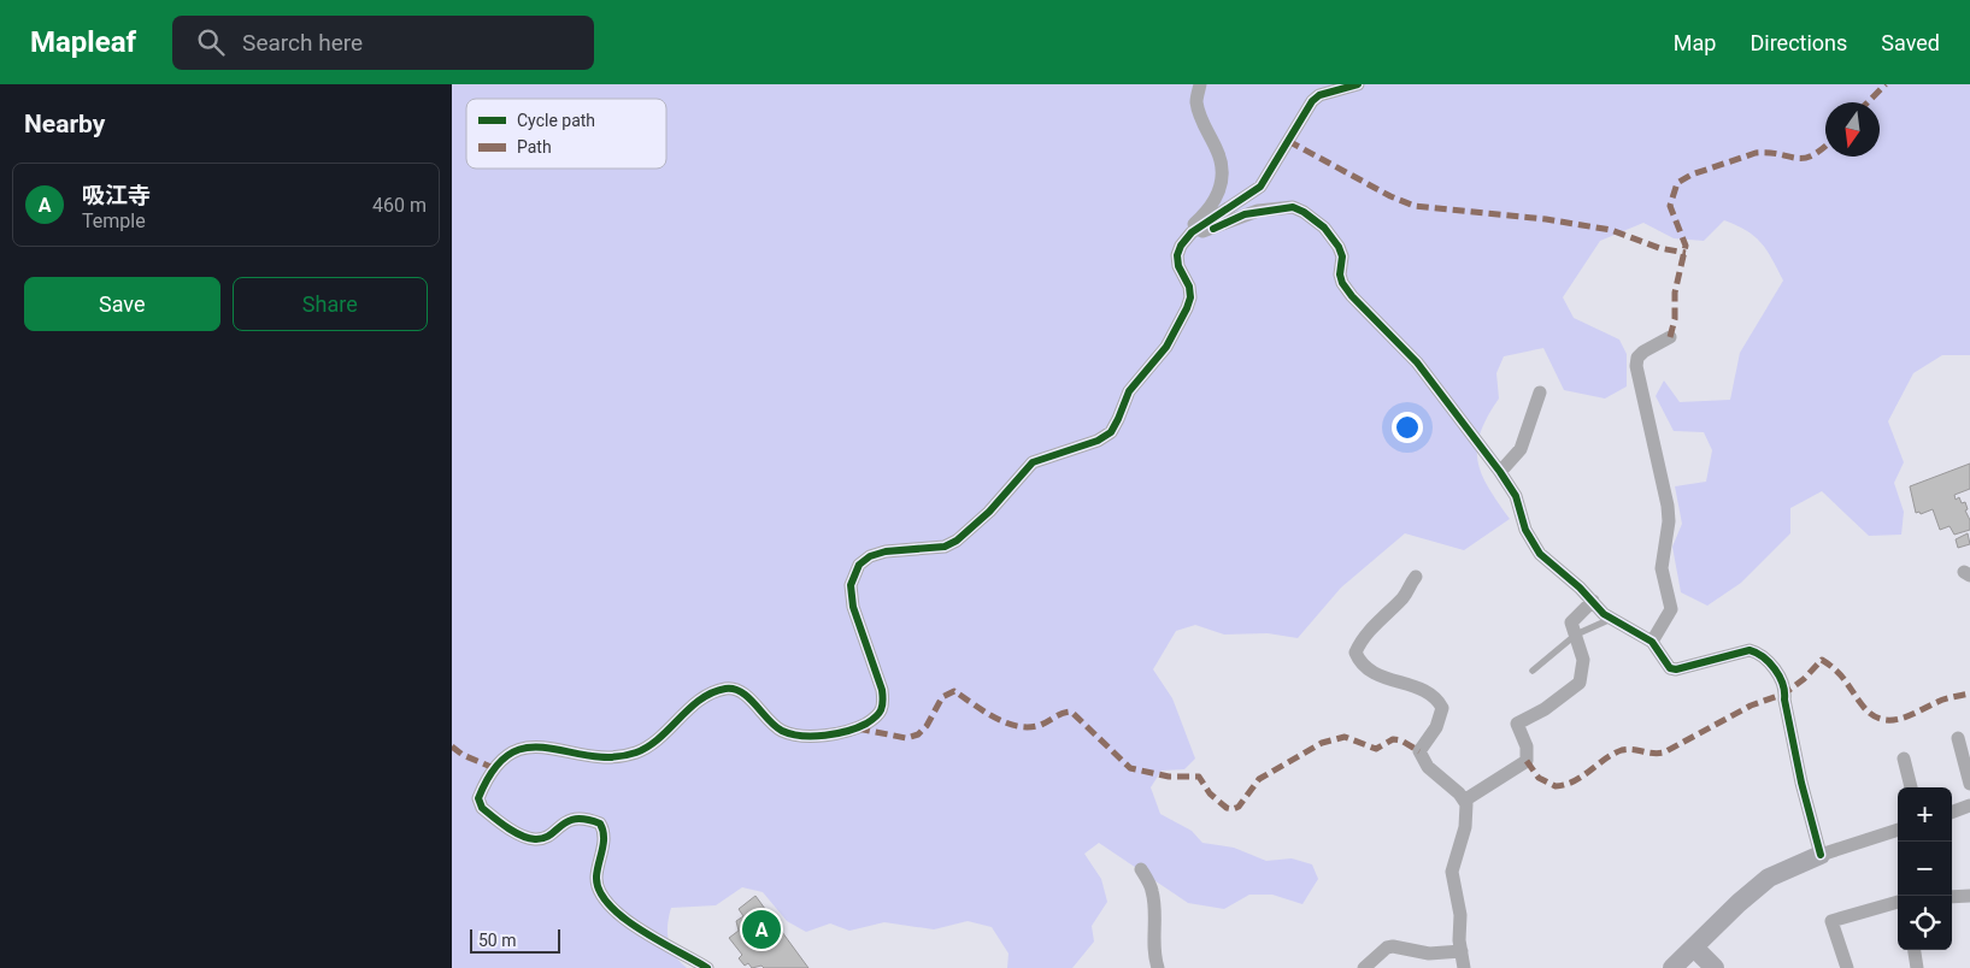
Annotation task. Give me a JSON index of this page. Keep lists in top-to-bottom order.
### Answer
{
  "legend": ["Cycle path", "Path"],
  "scale_bar": "50 m",
  "north": "bottom",
  "page": {
    "header": "Mapleaf",
    "search": "Search here",
    "nav": ["Map", "Directions", "Saved"],
    "heading": "Nearby",
    "list": [
      {
        "mark": "A",
        "name": "吸江寺",
        "note": "Temple",
        "value": "460 m"
      }
    ],
    "buttons": ["Save", "Share"],
    "map_buttons": ["+", "−"],
    "pins": "A",
    "scale": "50 m"
  }
}
